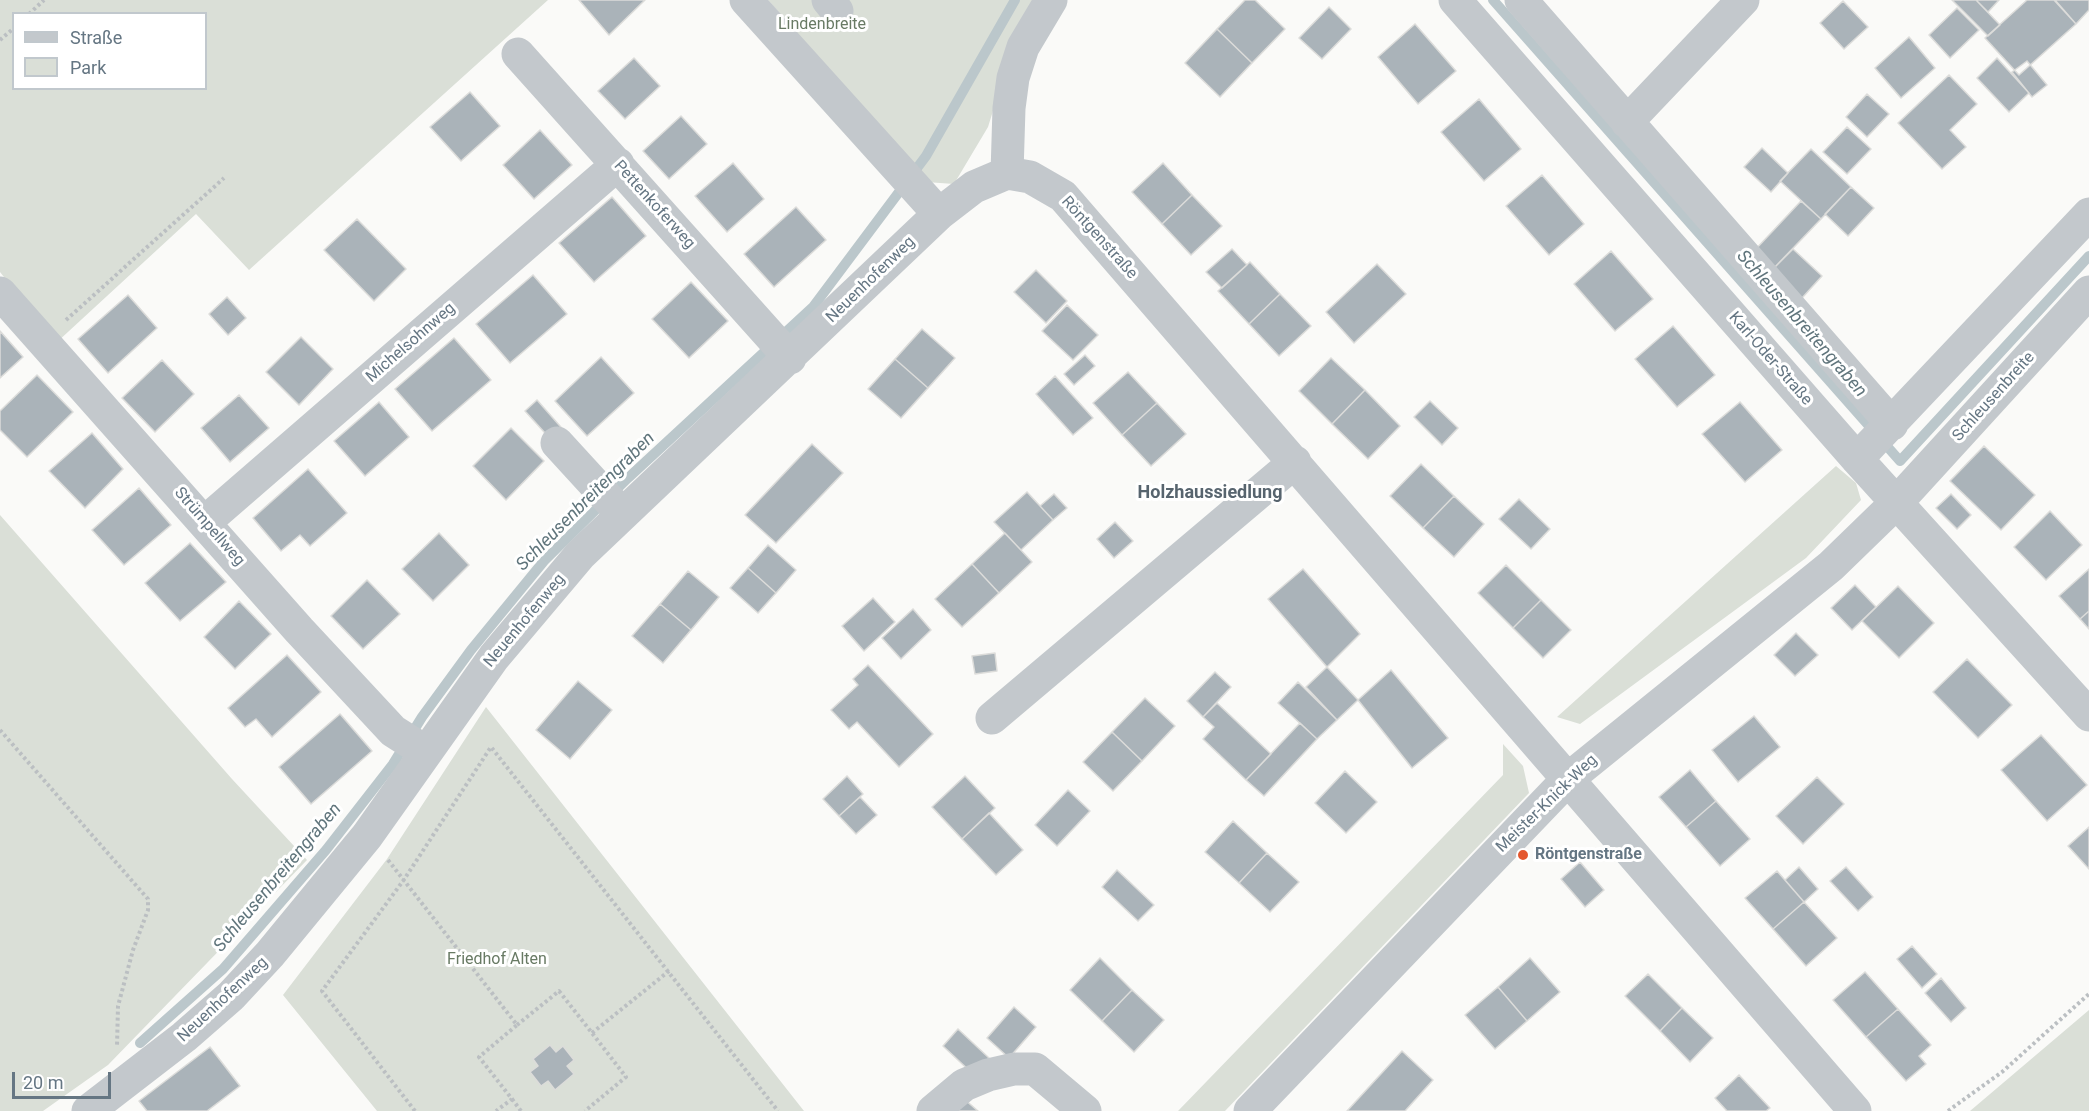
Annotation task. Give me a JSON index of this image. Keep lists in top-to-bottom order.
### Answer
{
  "streets": {
    "street": [
      "Pettenkoferweg",
      "Röntgenstraße",
      "Neuenhofenweg",
      "Michelsohnweg",
      "Karl-Oder-Straße",
      "Schleusenbreite",
      "Strümpellweg",
      "Meister-Knick-Weg"
    ]
  },
  "crossings": [
    ["Pettenkoferweg", "Neuenhofenweg"],
    ["Pettenkoferweg", "Michelsohnweg"],
    ["Röntgenstraße", "Neuenhofenweg"],
    ["Röntgenstraße", "Meister-Knick-Weg"],
    ["Neuenhofenweg", "Strümpellweg"],
    ["Michelsohnweg", "Strümpellweg"],
    ["Karl-Oder-Straße", "Schleusenbreite"],
    ["Karl-Oder-Straße", "Meister-Knick-Weg"],
    ["Schleusenbreite", "Meister-Knick-Weg"]
  ],
  "districts": ["Holzhaussiedlung"],
  "water": ["Schleusenbreitengraben"],
  "parks": ["Lindenbreite", "Friedhof Alten"],
  "places": ["Röntgenstraße"],
  "legend": ["Straße", "Park"],
  "scale_bar": "20 m"
}
